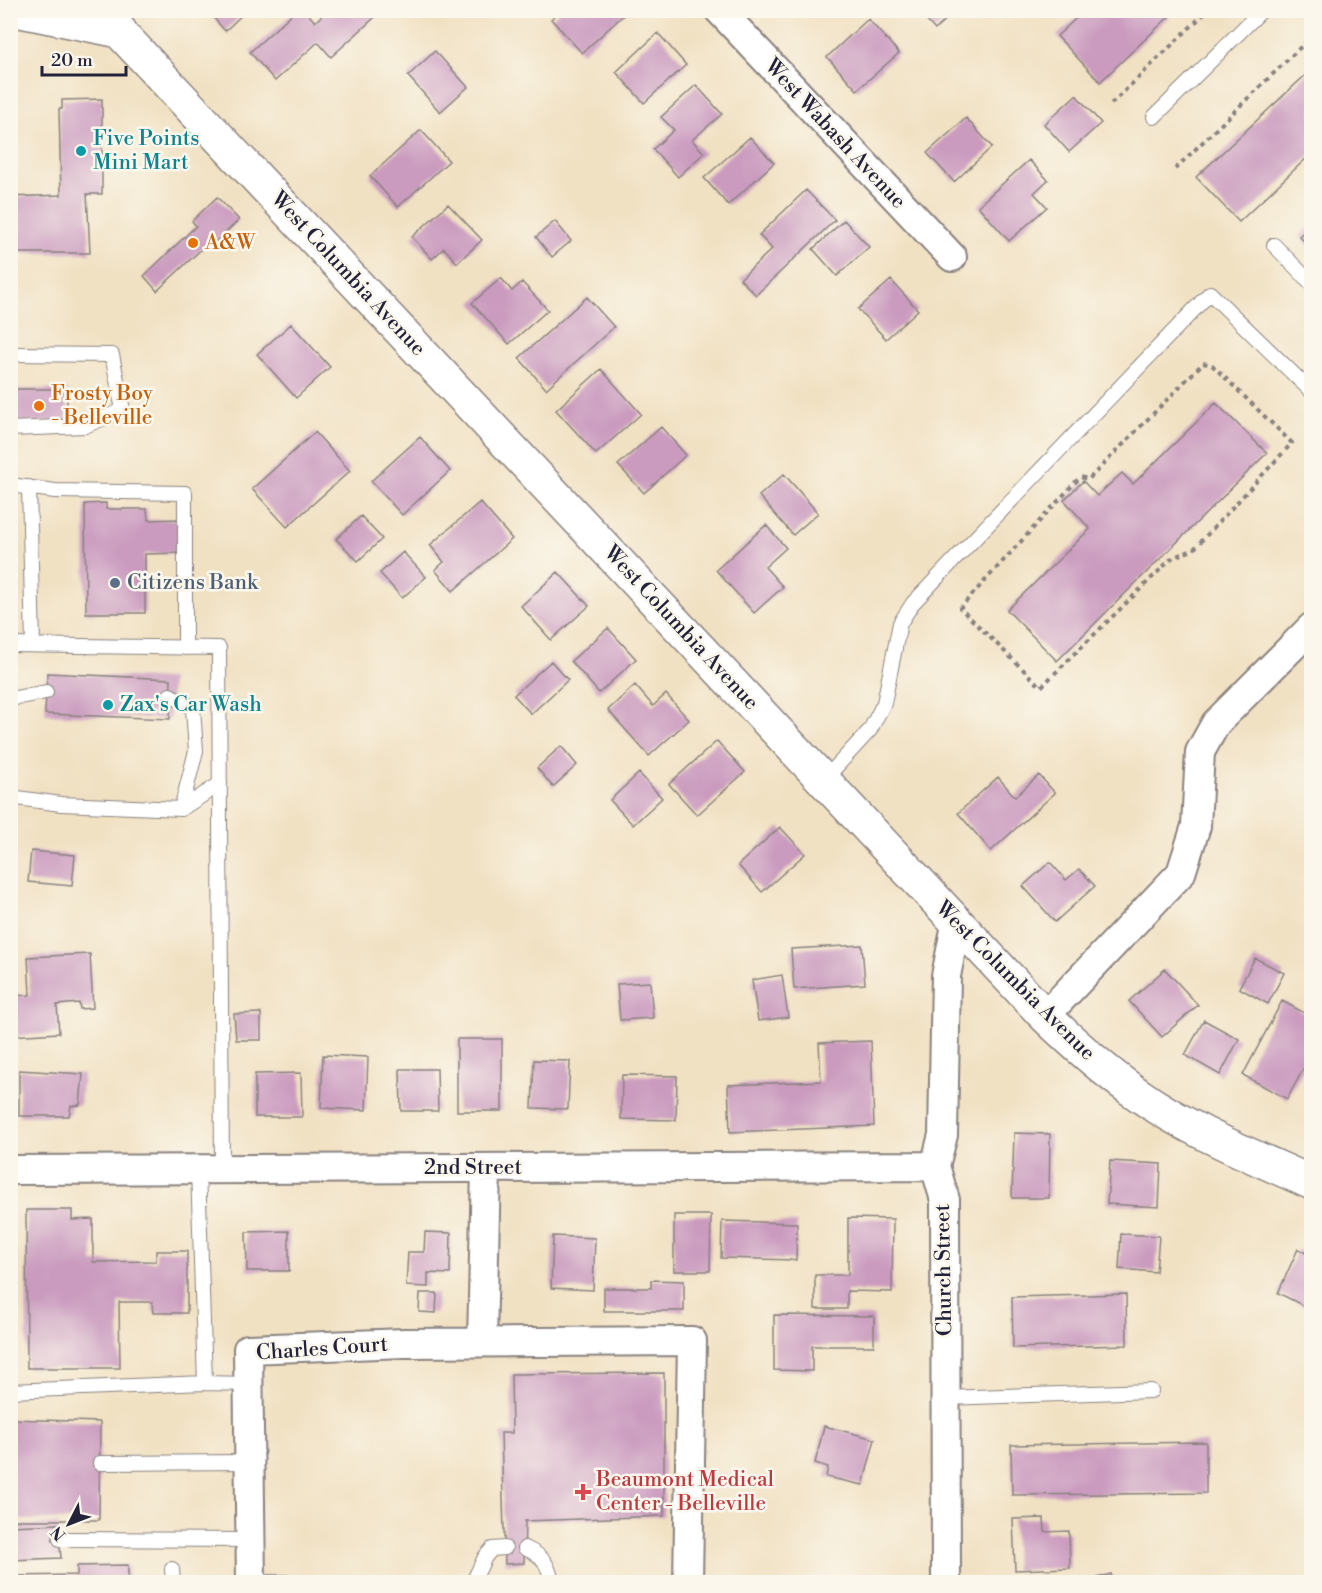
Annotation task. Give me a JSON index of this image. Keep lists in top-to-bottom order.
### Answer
{
  "streets": {
    "main road": ["West Columbia Avenue"],
    "street": [
      "West Wabash Avenue",
      "2nd Street",
      "Church Street",
      "Charles Court"
    ]
  },
  "crossings": [
    ["2nd Street", "Church Street"]
  ],
  "places": {
    "other": [
      "Five Points Mini Mart",
      "A&W",
      "Frosty Boy - Belleville",
      "Citizens Bank",
      "Zax's Car Wash"
    ],
    "health": ["Beaumont Medical Center - Belleville"]
  },
  "scale_bar": "20 m",
  "north": "bottom left"
}
